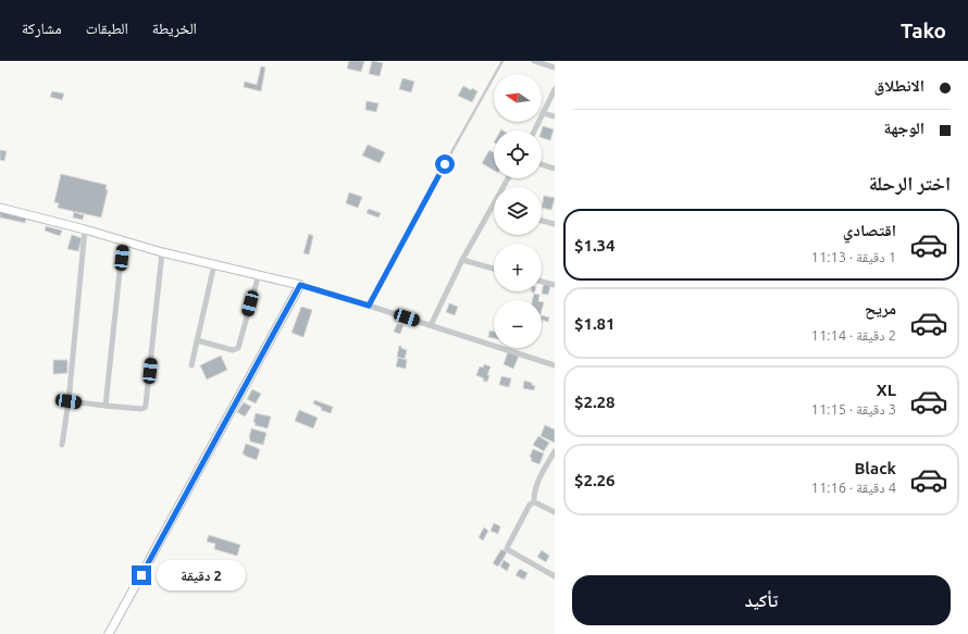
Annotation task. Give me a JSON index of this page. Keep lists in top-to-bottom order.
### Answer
{
  "north": "left",
  "page": {
    "header": "Tako",
    "nav": ["الخريطة", "الطبقات", "مشاركة"],
    "banner": ["الانطلاق", "الوجهة"],
    "map_buttons": ["+", "−"],
    "heading": "اختر الرحلة",
    "list": [
      {
        "name": "اقتصادي",
        "note": "1 دقيقة · 11:13",
        "value": "$1.34"
      },
      {
        "name": "مريح",
        "note": "2 دقيقة · 11:14",
        "value": "$1.81"
      },
      {
        "name": "XL",
        "note": "3 دقيقة · 11:15",
        "value": "$2.28"
      },
      {
        "name": "Black",
        "note": "4 دقيقة · 11:16",
        "value": "$2.26"
      }
    ],
    "bubble": "2 دقيقة",
    "buttons": "تأكيد"
  }
}
